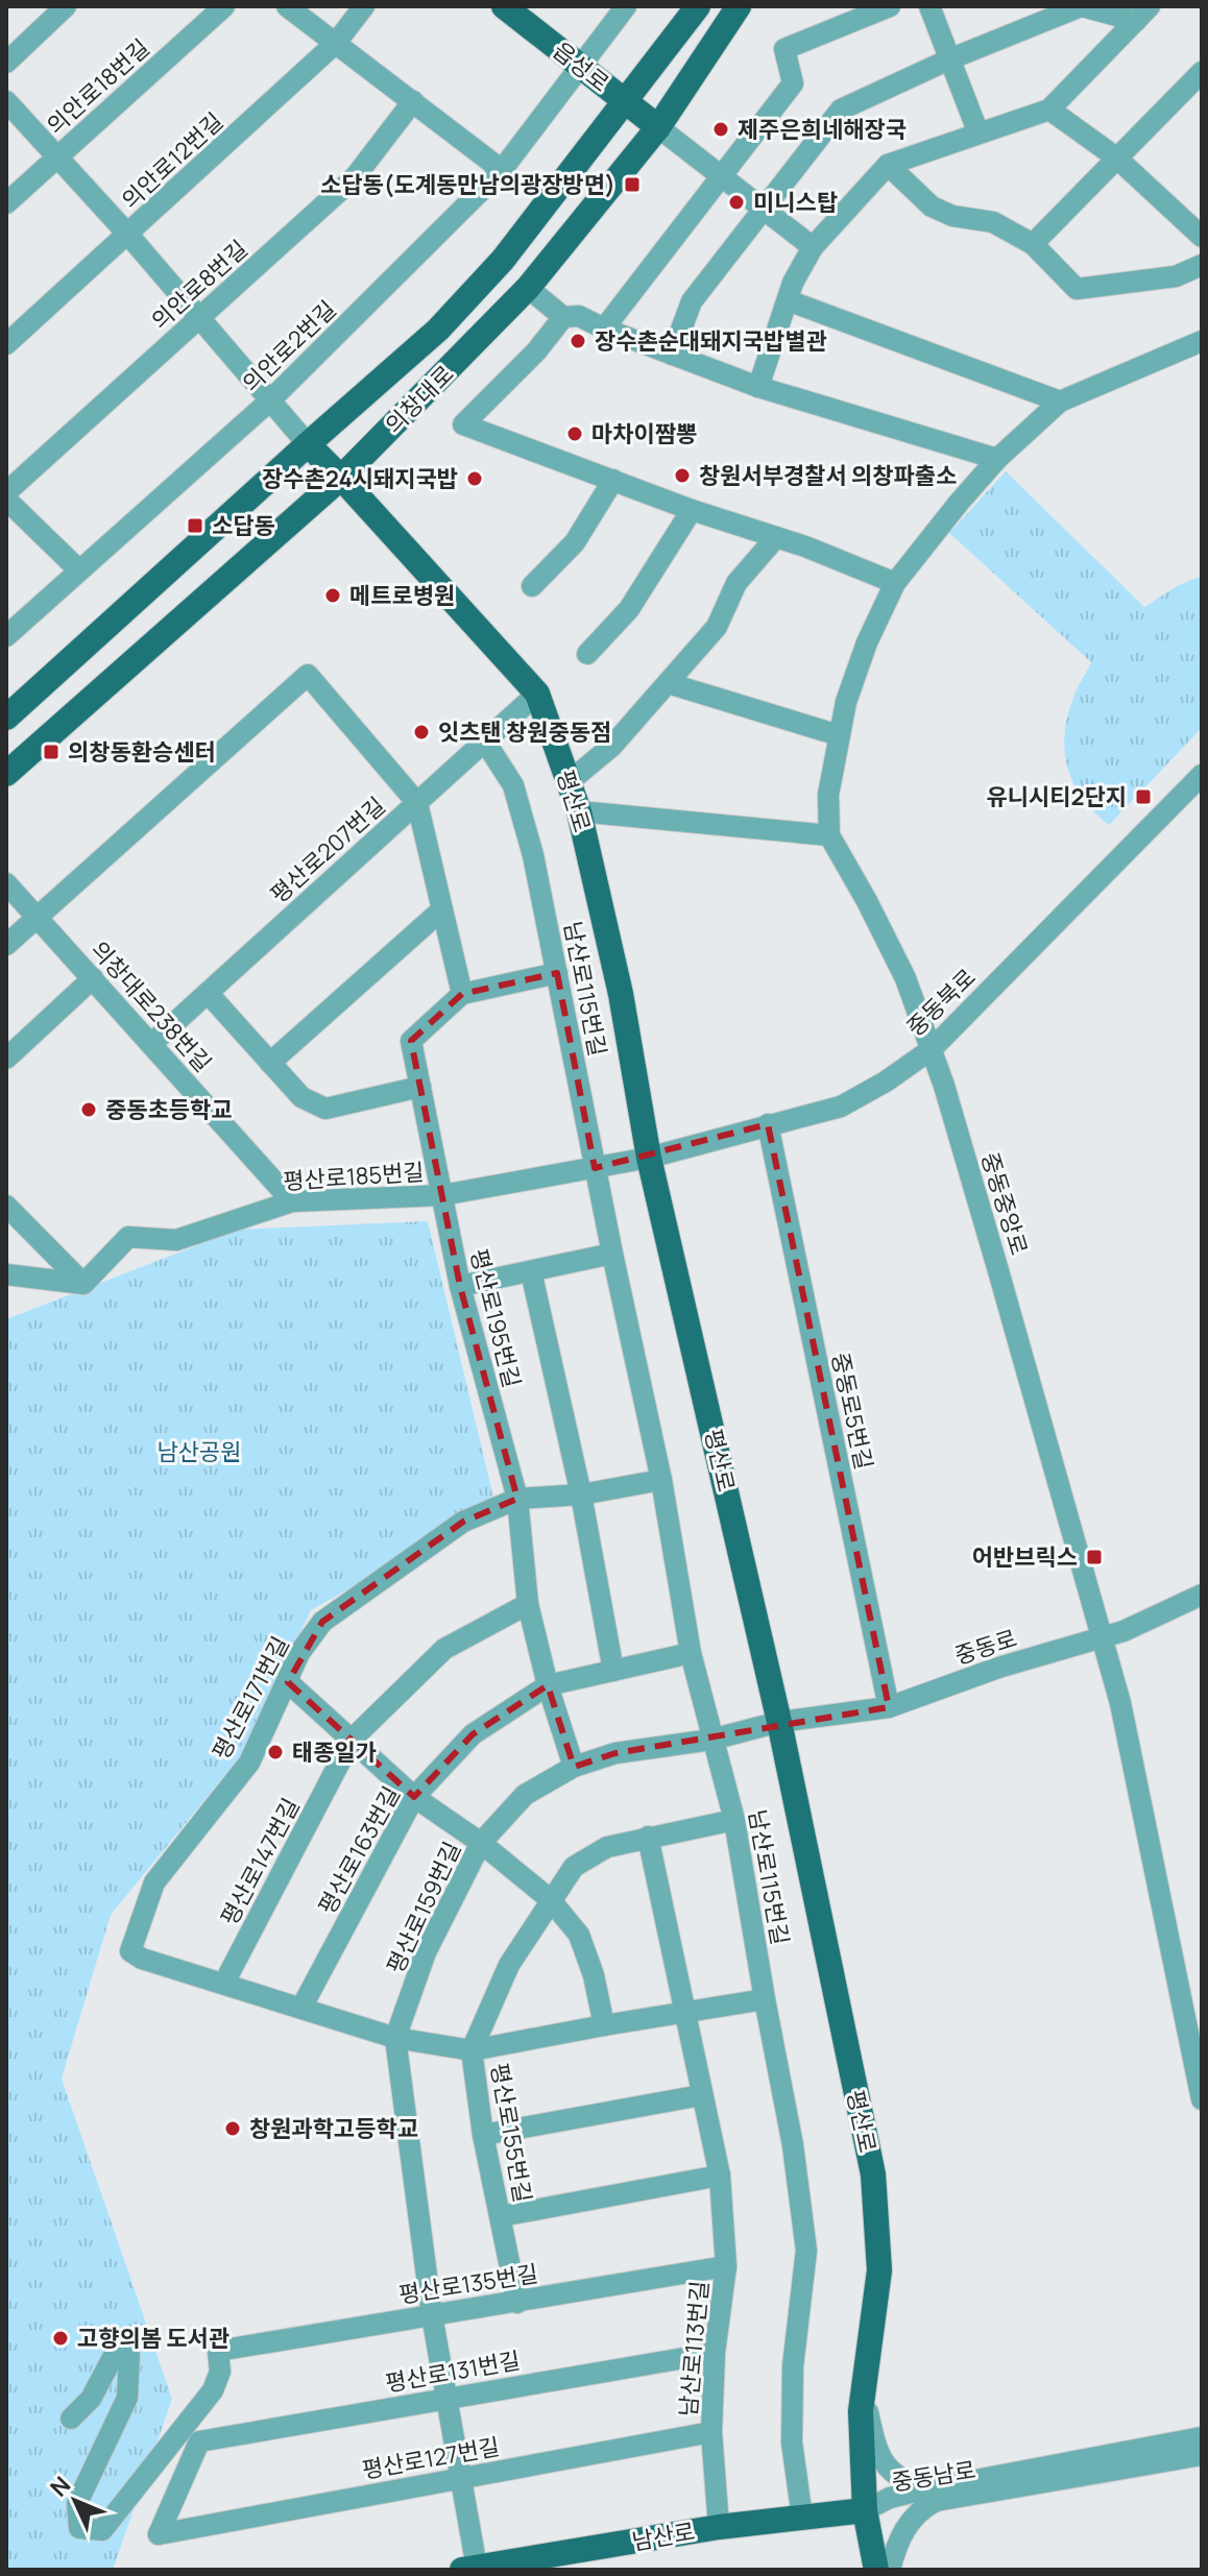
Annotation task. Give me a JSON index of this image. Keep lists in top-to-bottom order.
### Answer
{
  "streets": {
    "main road": [
      "읍성로",
      "의창대로",
      "평산로",
      "남산로"
    ],
    "street": [
      "의안로18번길",
      "의안로12번길",
      "의안로8번길",
      "의안로2번길",
      "평산로207번길",
      "남산로115번길",
      "중동북로",
      "의창대로238번길",
      "평산로185번길",
      "중동중앙로",
      "평산로195번길",
      "중동로5번길",
      "중동로",
      "평산로171번길",
      "평산로163번길",
      "평산로147번길",
      "평산로159번길",
      "평산로155번길",
      "평산로135번길",
      "남산로113번길",
      "평산로131번길",
      "평산로127번길",
      "중동남로"
    ]
  },
  "crossings": [
    ["읍성로", "의안로2번길"],
    ["읍성로", "의창대로"],
    ["의창대로", "평산로"],
    ["평산로", "평산로207번길"],
    ["평산로", "중동북로"],
    ["평산로", "평산로185번길"],
    ["평산로", "중동로"],
    ["평산로", "평산로159번길"],
    ["평산로", "중동남로"],
    ["평산로", "남산로"],
    ["평산로207번길", "남산로115번길"],
    ["평산로207번길", "의창대로238번길"],
    ["남산로115번길", "평산로185번길"],
    ["남산로115번길", "평산로171번길"],
    ["남산로115번길", "평산로163번길"],
    ["남산로115번길", "평산로159번길"],
    ["남산로115번길", "평산로155번길"],
    ["남산로115번길", "남산로"],
    ["중동북로", "평산로185번길"],
    ["중동북로", "중동중앙로"],
    ["중동북로", "중동로5번길"],
    ["의창대로238번길", "평산로185번길"],
    ["평산로185번길", "평산로195번길"],
    ["중동중앙로", "중동로"],
    ["평산로195번길", "평산로171번길"],
    ["평산로195번길", "평산로163번길"],
    ["평산로195번길", "평산로147번길"],
    ["평산로195번길", "평산로159번길"],
    ["중동로5번길", "중동로"],
    ["중동로", "평산로159번길"],
    ["평산로171번길", "평산로147번길"],
    ["평산로159번길", "평산로135번길"],
    ["평산로159번길", "평산로131번길"],
    ["평산로159번길", "평산로127번길"],
    ["평산로159번길", "남산로"],
    ["평산로155번길", "평산로135번길"],
    ["평산로155번길", "남산로113번길"],
    ["평산로135번길", "남산로113번길"],
    ["남산로113번길", "평산로131번길"],
    ["남산로113번길", "평산로127번길"],
    ["남산로113번길", "남산로"],
    ["평산로131번길", "평산로127번길"],
    ["중동남로", "남산로"]
  ],
  "parks": ["남산공원"],
  "places": {
    "other": [
      "제주은희네해장국",
      "미니스탑",
      "장수촌순대돼지국밥별관",
      "마차이짬뽕",
      "창원서부경찰서 의창파출소",
      "장수촌24시돼지국밥",
      "메트로병원",
      "잇츠탠 창원중동점",
      "중동초등학교",
      "태종일가",
      "창원과학고등학교",
      "고향의봄 도서관"
    ],
    "transit": [
      "소답동(도계동만남의광장방면)",
      "소답동",
      "의창동환승센터",
      "유니시티2단지",
      "어반브릭스"
    ]
  },
  "north": "top left"
}
